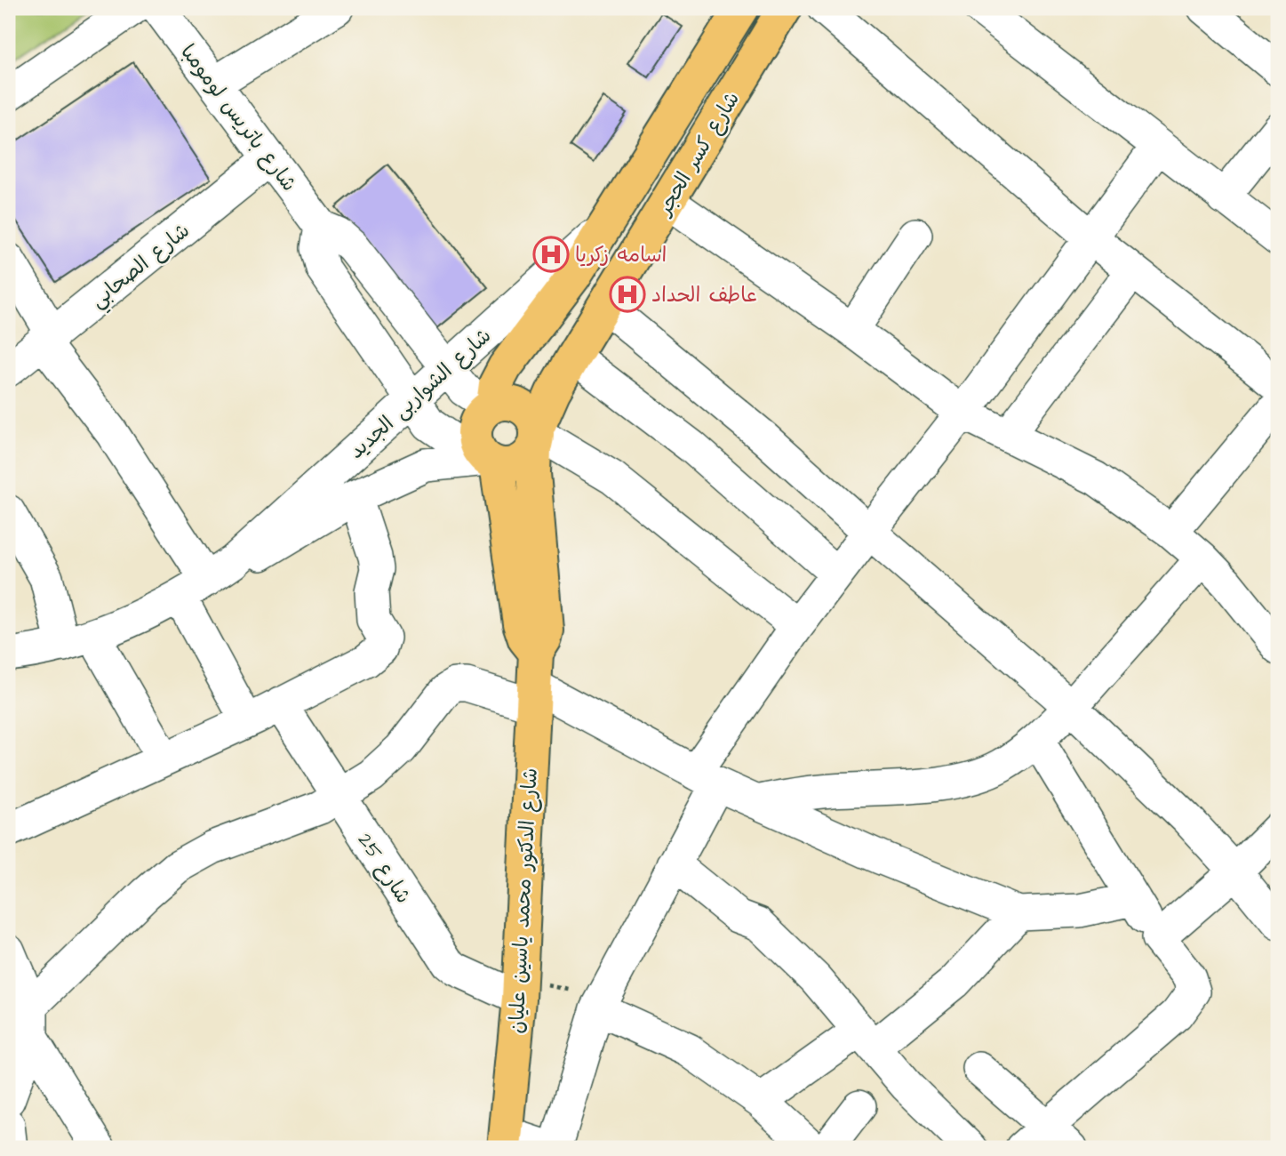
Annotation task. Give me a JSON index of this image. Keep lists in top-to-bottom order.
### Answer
{
  "streets": {
    "main road": ["شارع كسر الحجر", "شارع الدكتور محمد ياسين عليان"],
    "street": [
      "شارع باتريس لومومبا",
      "شارع الصحابي",
      "شارع الشواربى الجديد",
      "شارع 25"
    ]
  },
  "crossings": [
    ["شارع باتريس لومومبا", "شارع كسر الحجر"],
    ["شارع باتريس لومومبا", "شارع الصحابي"],
    ["شارع باتريس لومومبا", "شارع الشواربى الجديد"],
    ["شارع باتريس لومومبا", "شارع الدكتور محمد ياسين عليان"],
    ["شارع كسر الحجر", "شارع الشواربى الجديد"],
    ["شارع كسر الحجر", "شارع الدكتور محمد ياسين عليان"],
    ["شارع الشواربى الجديد", "شارع الدكتور محمد ياسين عليان"],
    ["شارع 25", "شارع الدكتور محمد ياسين عليان"]
  ],
  "places": {
    "hospital": ["اسامه زكريا", "عاطف الحداد"]
  }
}
